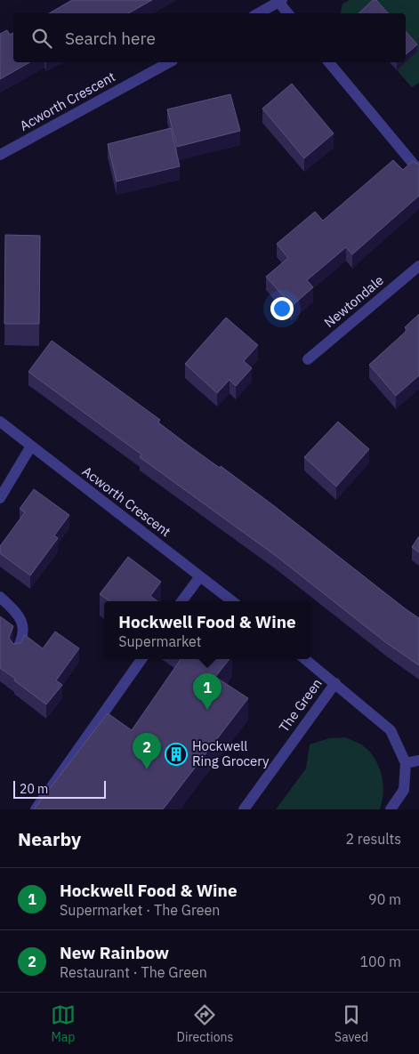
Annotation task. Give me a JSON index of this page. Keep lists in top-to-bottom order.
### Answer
{
  "streets": {
    "street": ["Acworth Crescent", "Newtondale", "The Green"]
  },
  "places": {
    "building": ["Hockwell Ring Grocery"]
  },
  "scale_bar": "20 m",
  "page": {
    "search": "Search here",
    "popup": ["Hockwell Food & Wine", "Supermarket"],
    "pins": ["1", "2"],
    "scale": "20 m",
    "heading": ["Nearby", "2 results"],
    "list": [
      {
        "mark": "1",
        "name": "Hockwell Food & Wine",
        "note": "Supermarket · The Green",
        "value": "90 m"
      },
      {
        "mark": "2",
        "name": "New Rainbow",
        "note": "Restaurant · The Green",
        "value": "100 m"
      }
    ],
    "nav": ["Map", "Directions", "Saved"]
  }
}
